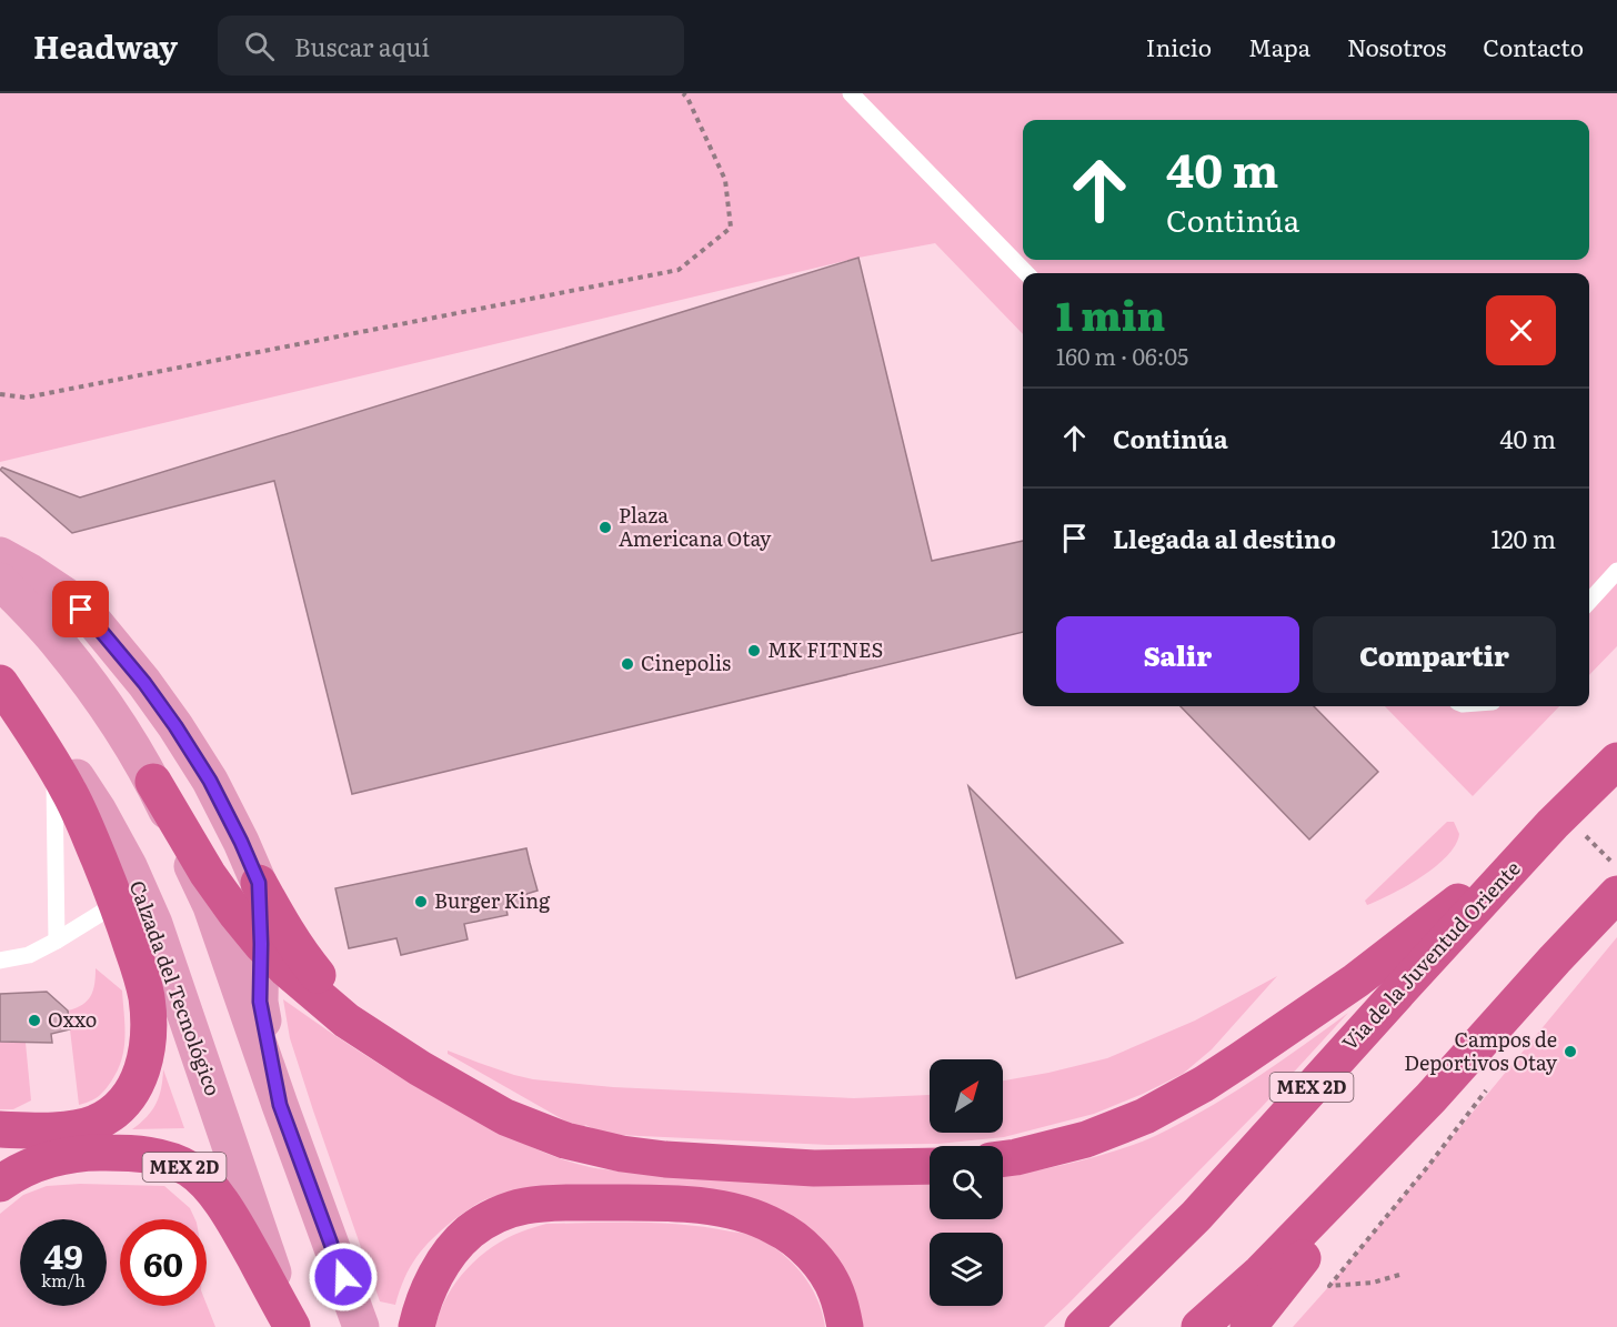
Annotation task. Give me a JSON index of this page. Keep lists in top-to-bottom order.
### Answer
{
  "streets": {
    "highway": ["Via de la Juventud Oriente", "MEX 2D"],
    "main road": ["Calzada del Tecnológico"]
  },
  "crossings": [
    ["Calzada del Tecnológico", "MEX 2D"]
  ],
  "places": [
    "Plaza Americana Otay",
    "MK FITNES",
    "Cinepolis",
    "Burger King",
    "Oxxo",
    "Campos de Deportivos Otay"
  ],
  "north": "top right",
  "page": {
    "header": "Headway",
    "search": "Buscar aquí",
    "nav": [
      "Inicio",
      "Mapa",
      "Nosotros",
      "Contacto"
    ],
    "turn": ["40 m", "Continúa"],
    "heading": ["1 min", "160 m · 06:05"],
    "list": [
      {
        "name": "Continúa",
        "value": "40 m"
      },
      {
        "name": "Llegada al destino",
        "value": "120 m"
      }
    ],
    "buttons": ["Salir", "Compartir"],
    "speed": "49 km/h",
    "limit": "60"
  }
}
